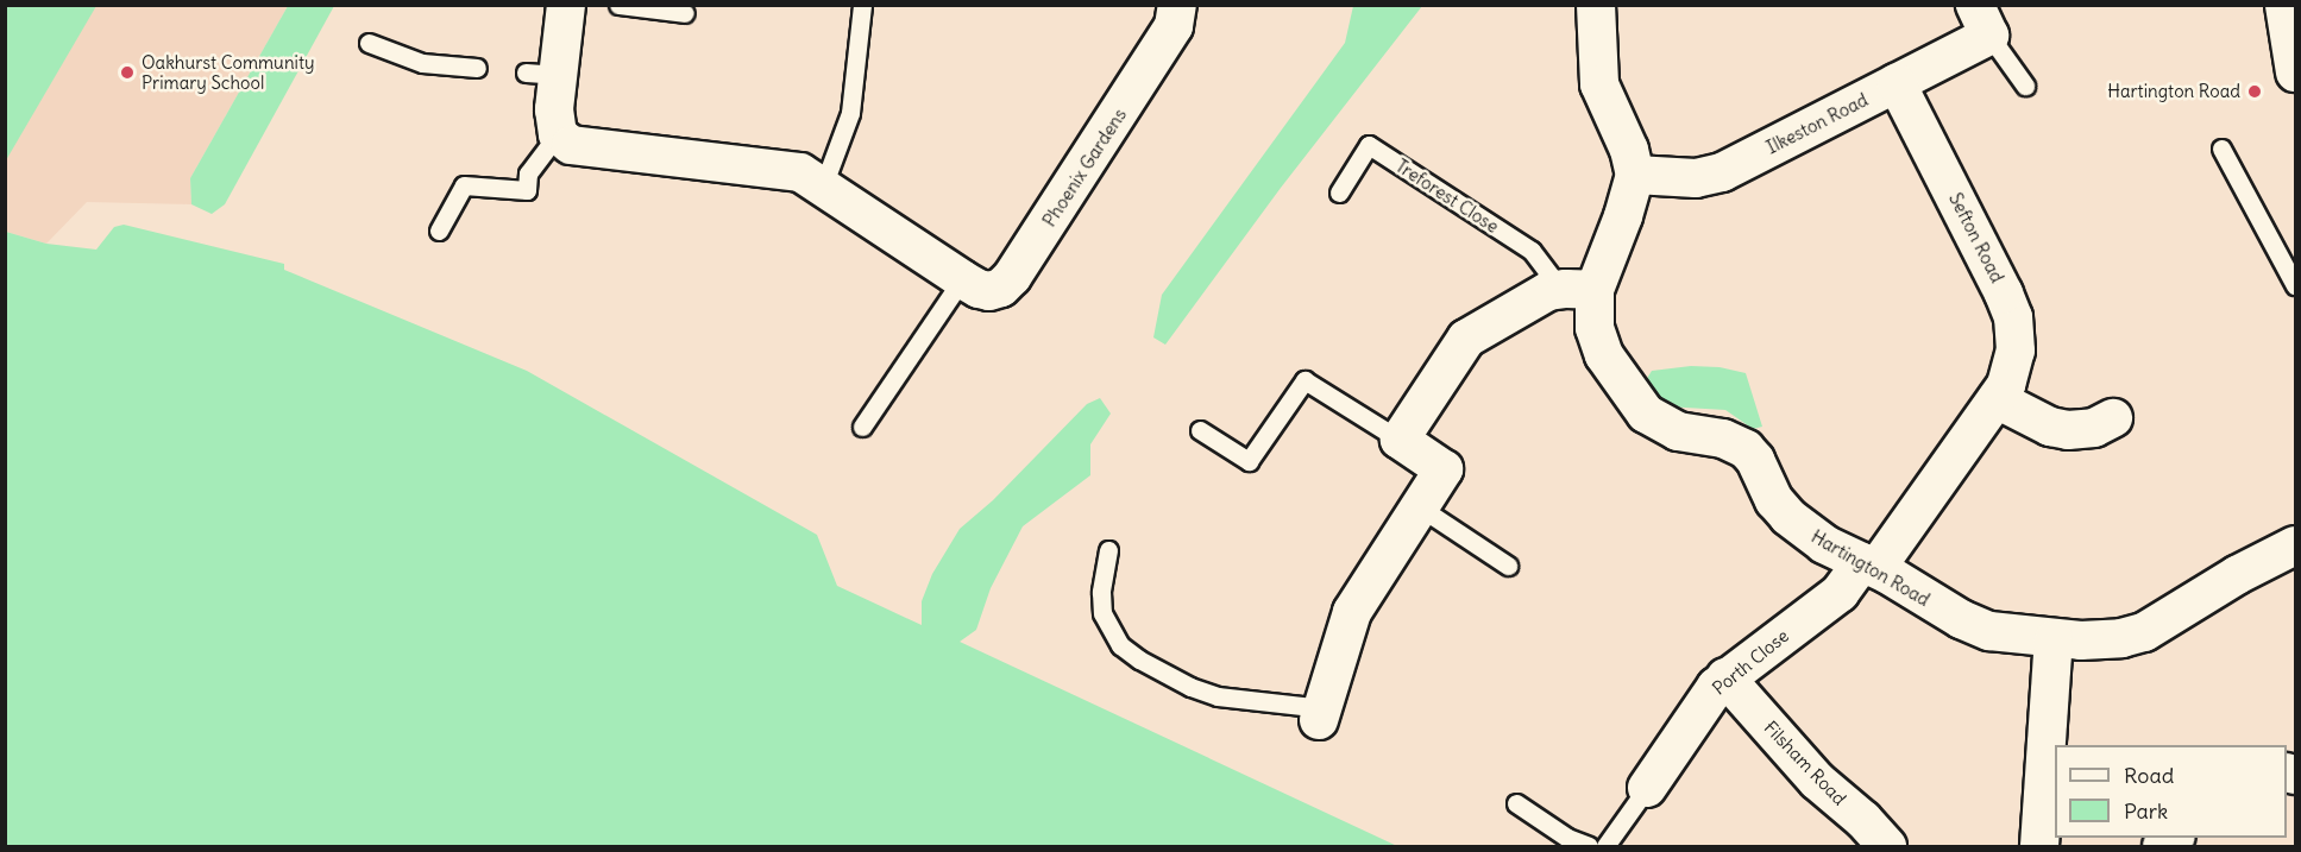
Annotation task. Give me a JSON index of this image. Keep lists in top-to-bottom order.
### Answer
{
  "streets": {
    "street": [
      "Ilkeston Road",
      "Phoenix Gardens",
      "Sefton Road",
      "Hartington Road",
      "Porth Close",
      "Filsham Road"
    ],
    "lane": ["Treforest Close"]
  },
  "crossings": [
    ["Ilkeston Road", "Sefton Road"],
    ["Ilkeston Road", "Hartington Road"],
    ["Treforest Close", "Hartington Road"],
    ["Sefton Road", "Hartington Road"],
    ["Sefton Road", "Porth Close"],
    ["Hartington Road", "Porth Close"],
    ["Porth Close", "Filsham Road"]
  ],
  "places": ["Oakhurst Community Primary School", "Hartington Road"],
  "legend": ["Road", "Park"]
}
